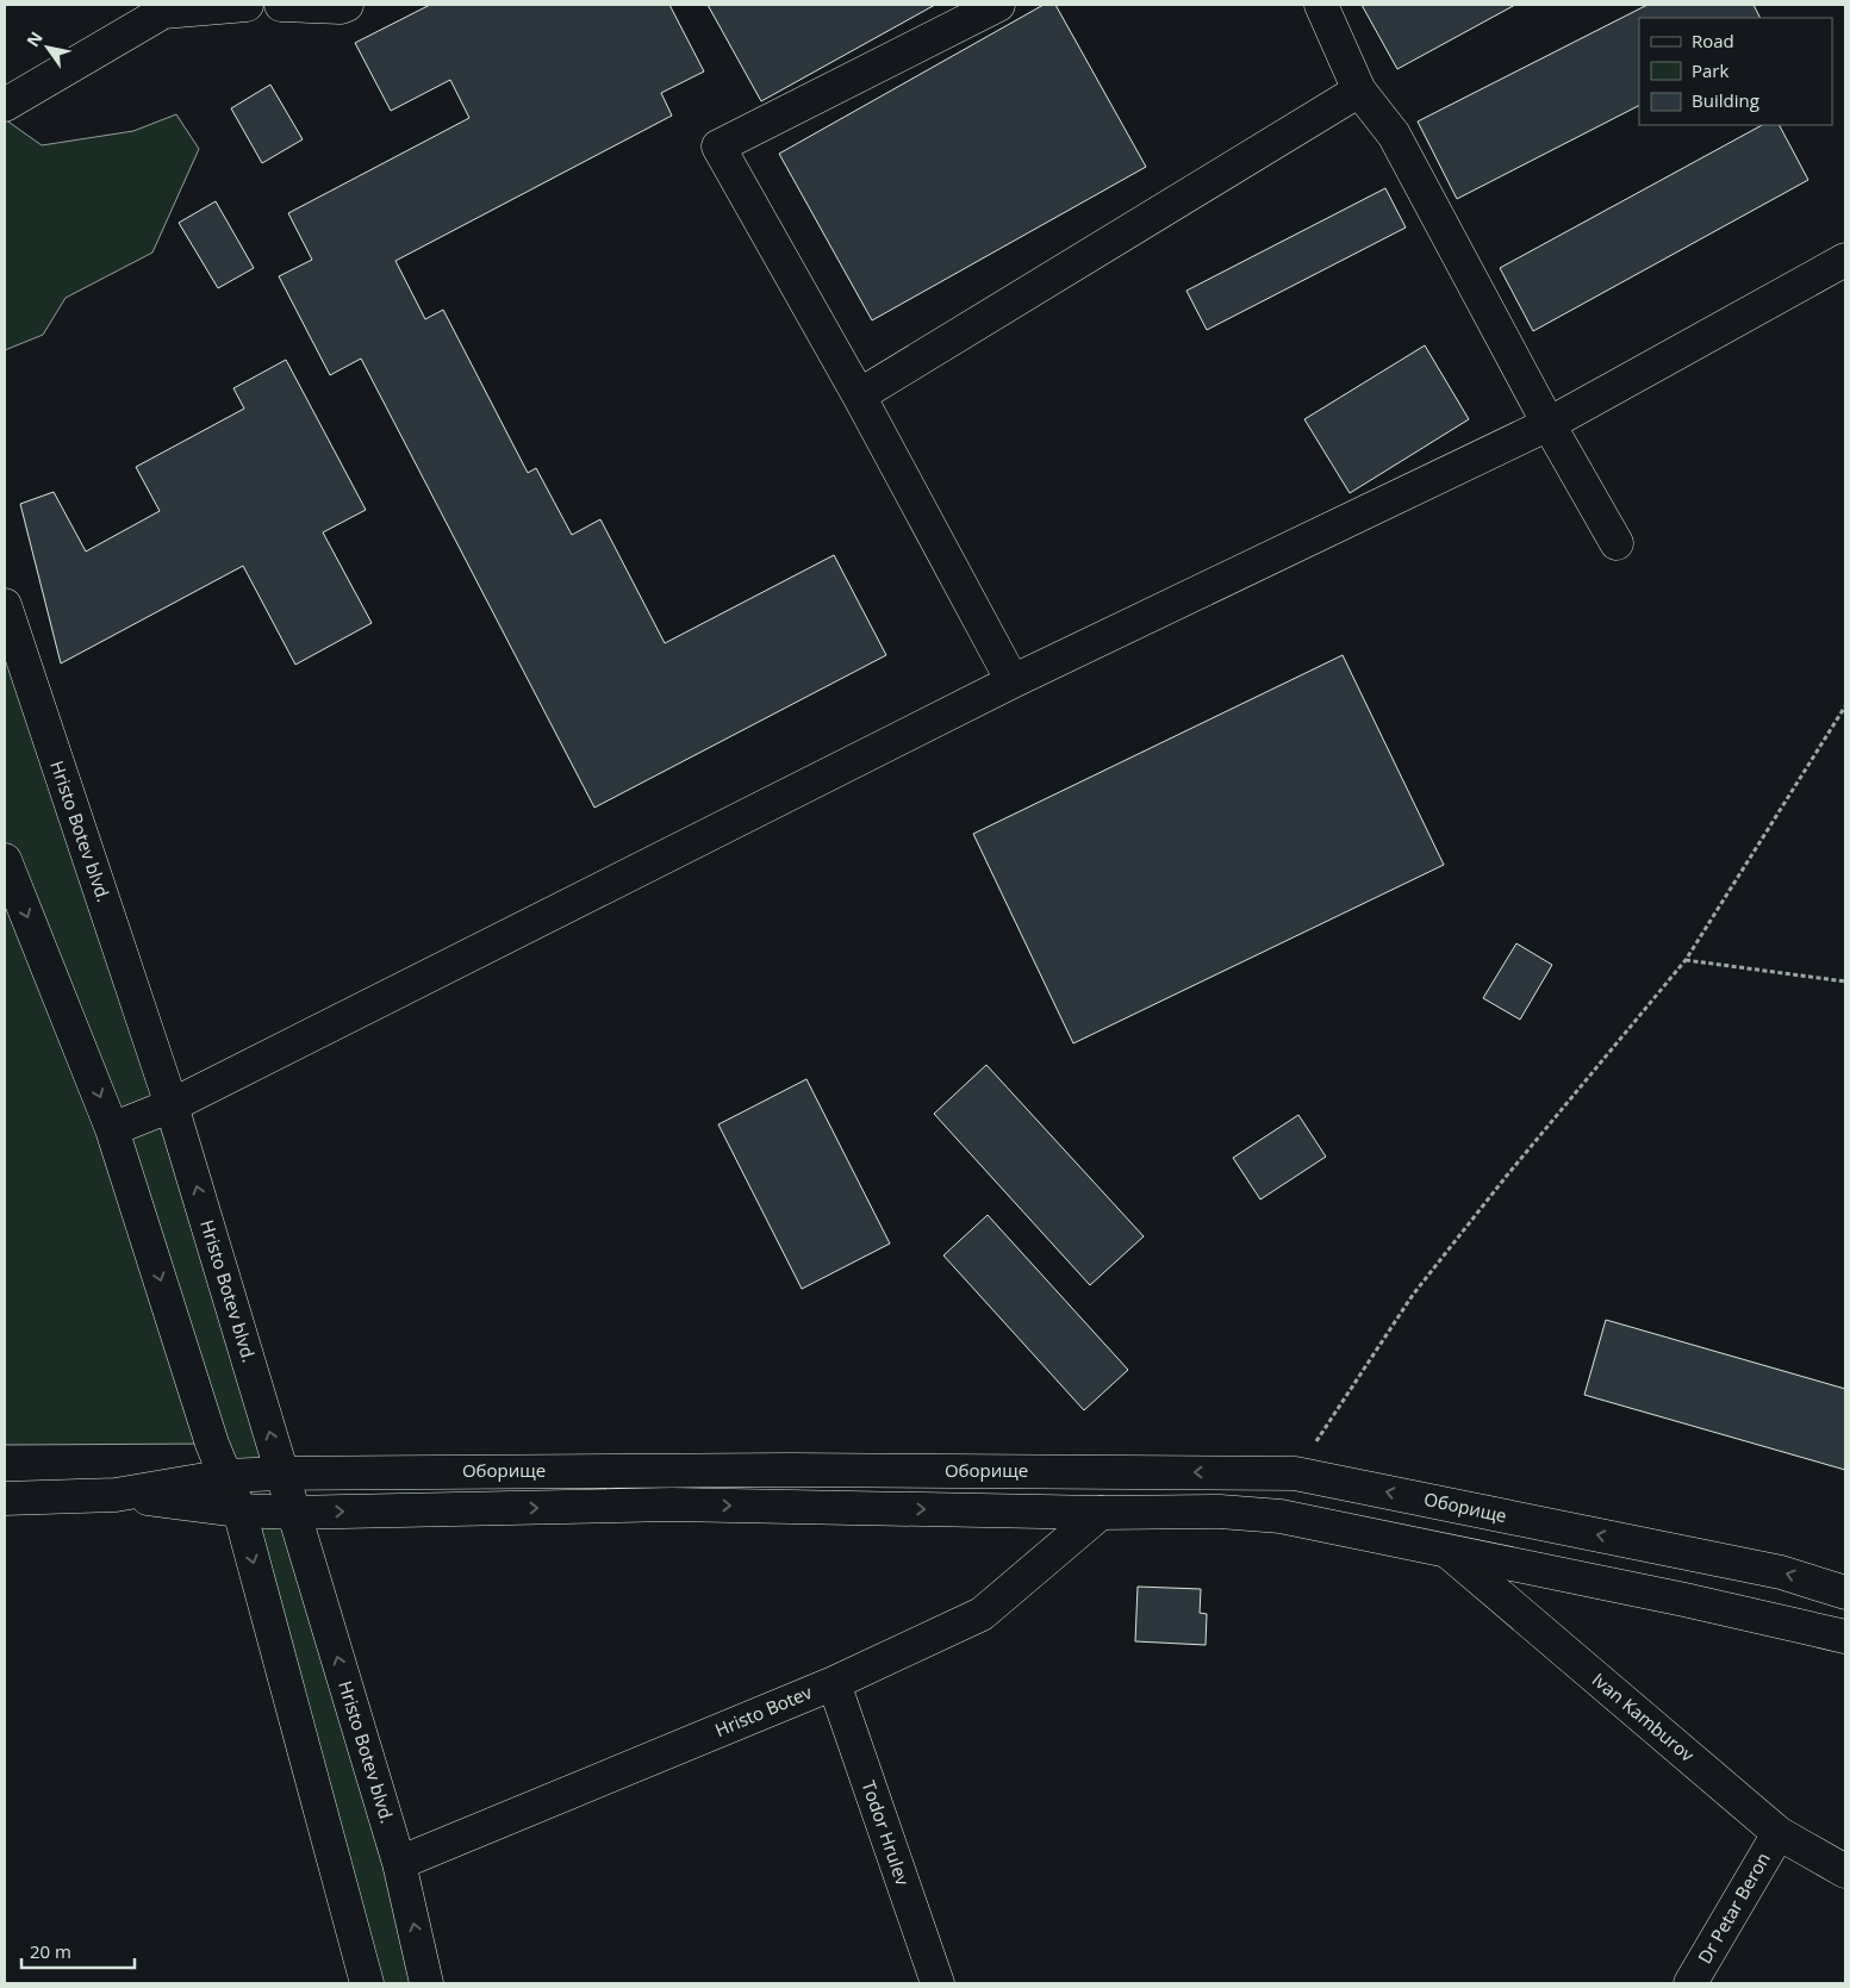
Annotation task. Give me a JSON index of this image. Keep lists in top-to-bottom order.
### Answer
{
  "streets": {
    "street": [
      "Hristo Botev blvd.",
      "Оборище",
      "Hristo Botev",
      "Ivan Kamburov",
      "Todor Hrulev",
      "Dr Petar Beron"
    ]
  },
  "crossings": [
    ["Hristo Botev blvd.", "Оборище"],
    ["Hristo Botev blvd.", "Hristo Botev"],
    ["Оборище", "Hristo Botev"],
    ["Оборище", "Ivan Kamburov"],
    ["Hristo Botev", "Todor Hrulev"],
    ["Ivan Kamburov", "Dr Petar Beron"]
  ],
  "legend": ["Road", "Park", "Building"],
  "scale_bar": "20 m",
  "north": "top left"
}
